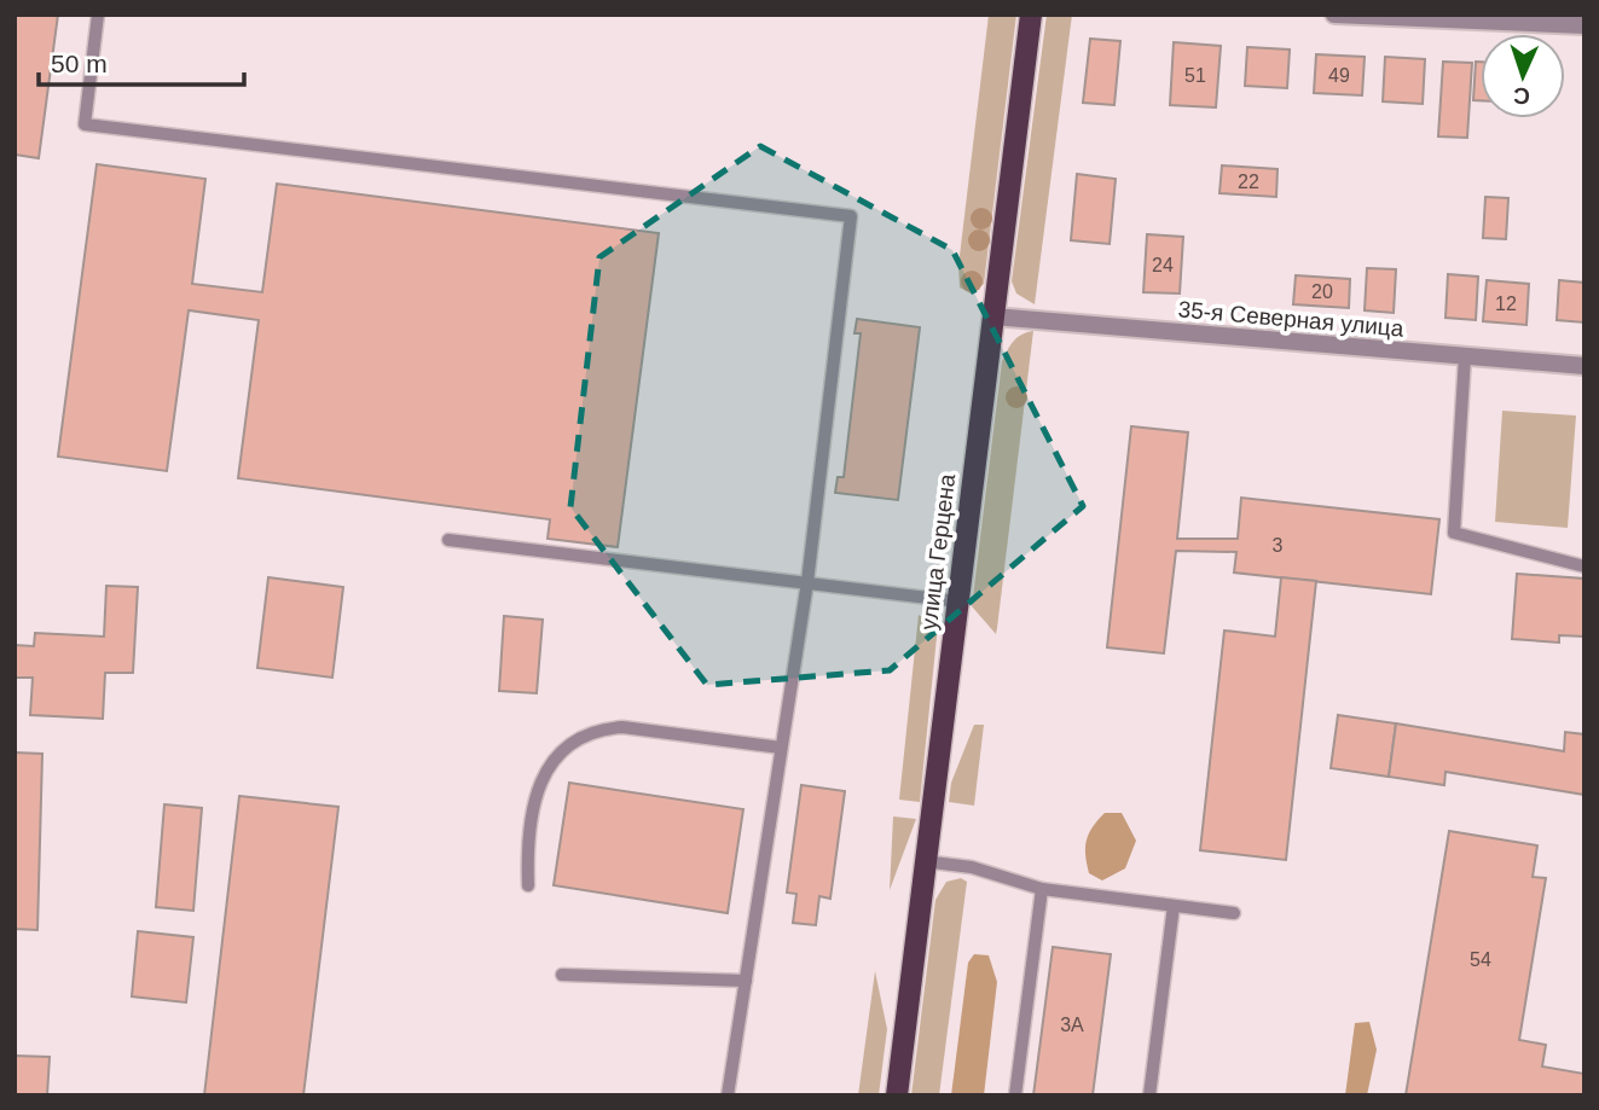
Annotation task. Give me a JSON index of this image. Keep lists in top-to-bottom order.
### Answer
{
  "streets": {
    "main road": ["улица Герцена"],
    "street": ["35-я Северная улица"]
  },
  "crossings": [
    ["35-я Северная улица", "улица Герцена"]
  ],
  "house_numbers": [
    "51",
    "49",
    "22",
    "24",
    "20",
    "12",
    "3",
    "54",
    "3А"
  ],
  "scale_bar": "50 m",
  "north": "bottom"
}
